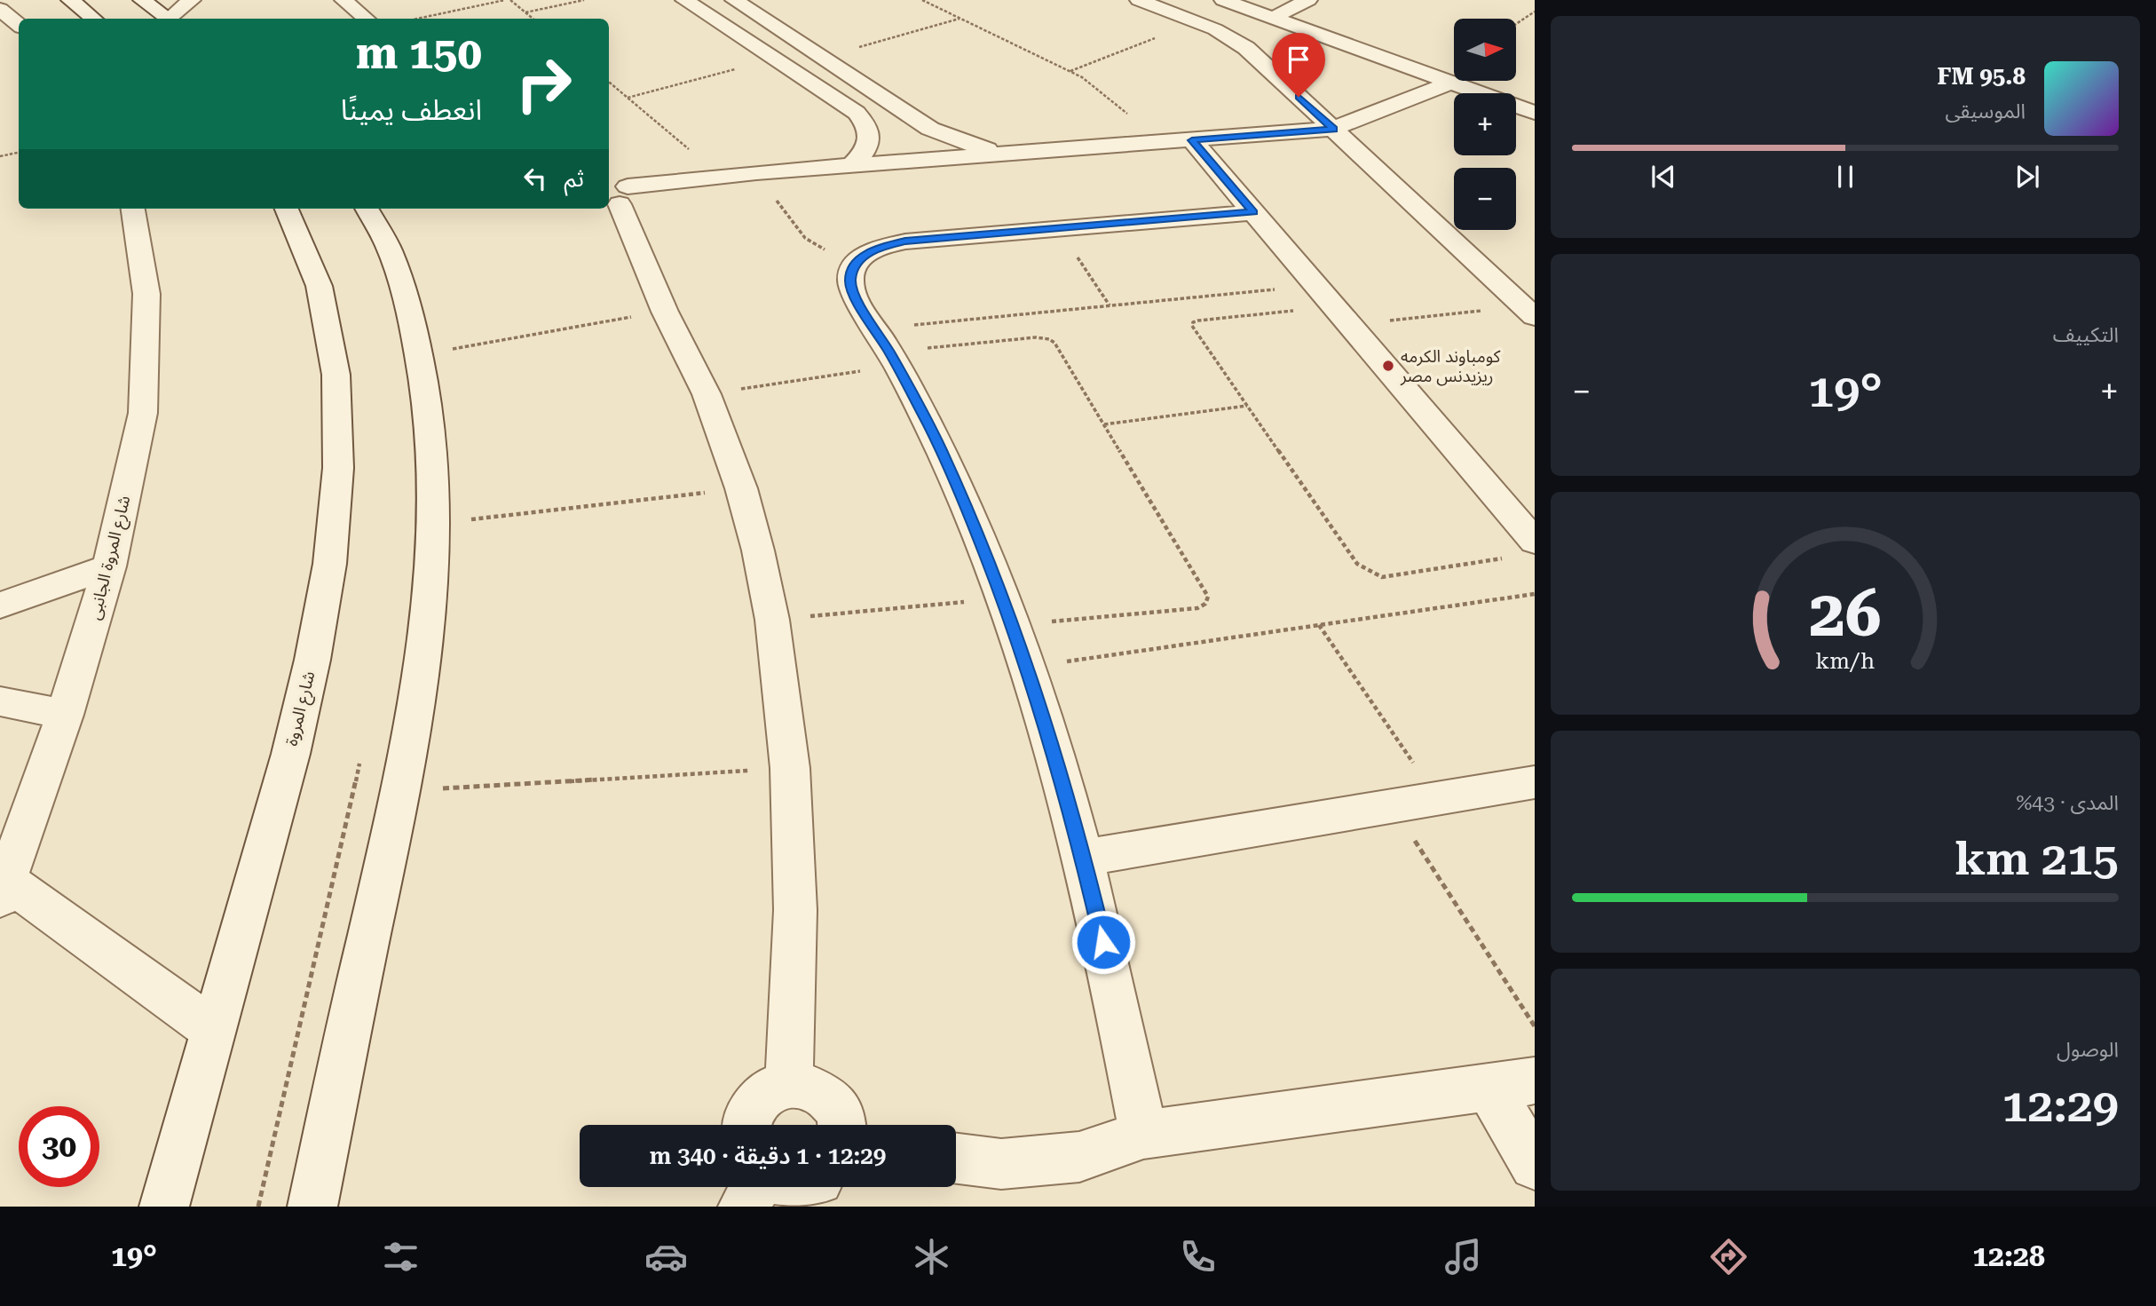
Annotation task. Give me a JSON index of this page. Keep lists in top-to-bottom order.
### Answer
{
  "streets": {
    "street": ["شارع المروة الجانبى", "شارع المروة"]
  },
  "places": ["كومباوند الكرمه ريزيدنس مصر"],
  "north": "right",
  "page": {
    "map_buttons": ["+", "−"],
    "turn": ["150 m", "انعطف يمينًا"],
    "song": ["95.8 FM", "الموسيقى"],
    "then": "ثم",
    "tile": [
      "التكييف",
      ["المدى · 43%", "215 km"],
      ["الوصول", "12:29"]
    ],
    "heat": ["−", "19°", "+"],
    "limit": "30",
    "trip": "12:29 · 1 دقيقة · 340 m",
    "tabs": ["12:28", "19°"],
    "gauge": ["26", "km/h"]
  }
}
